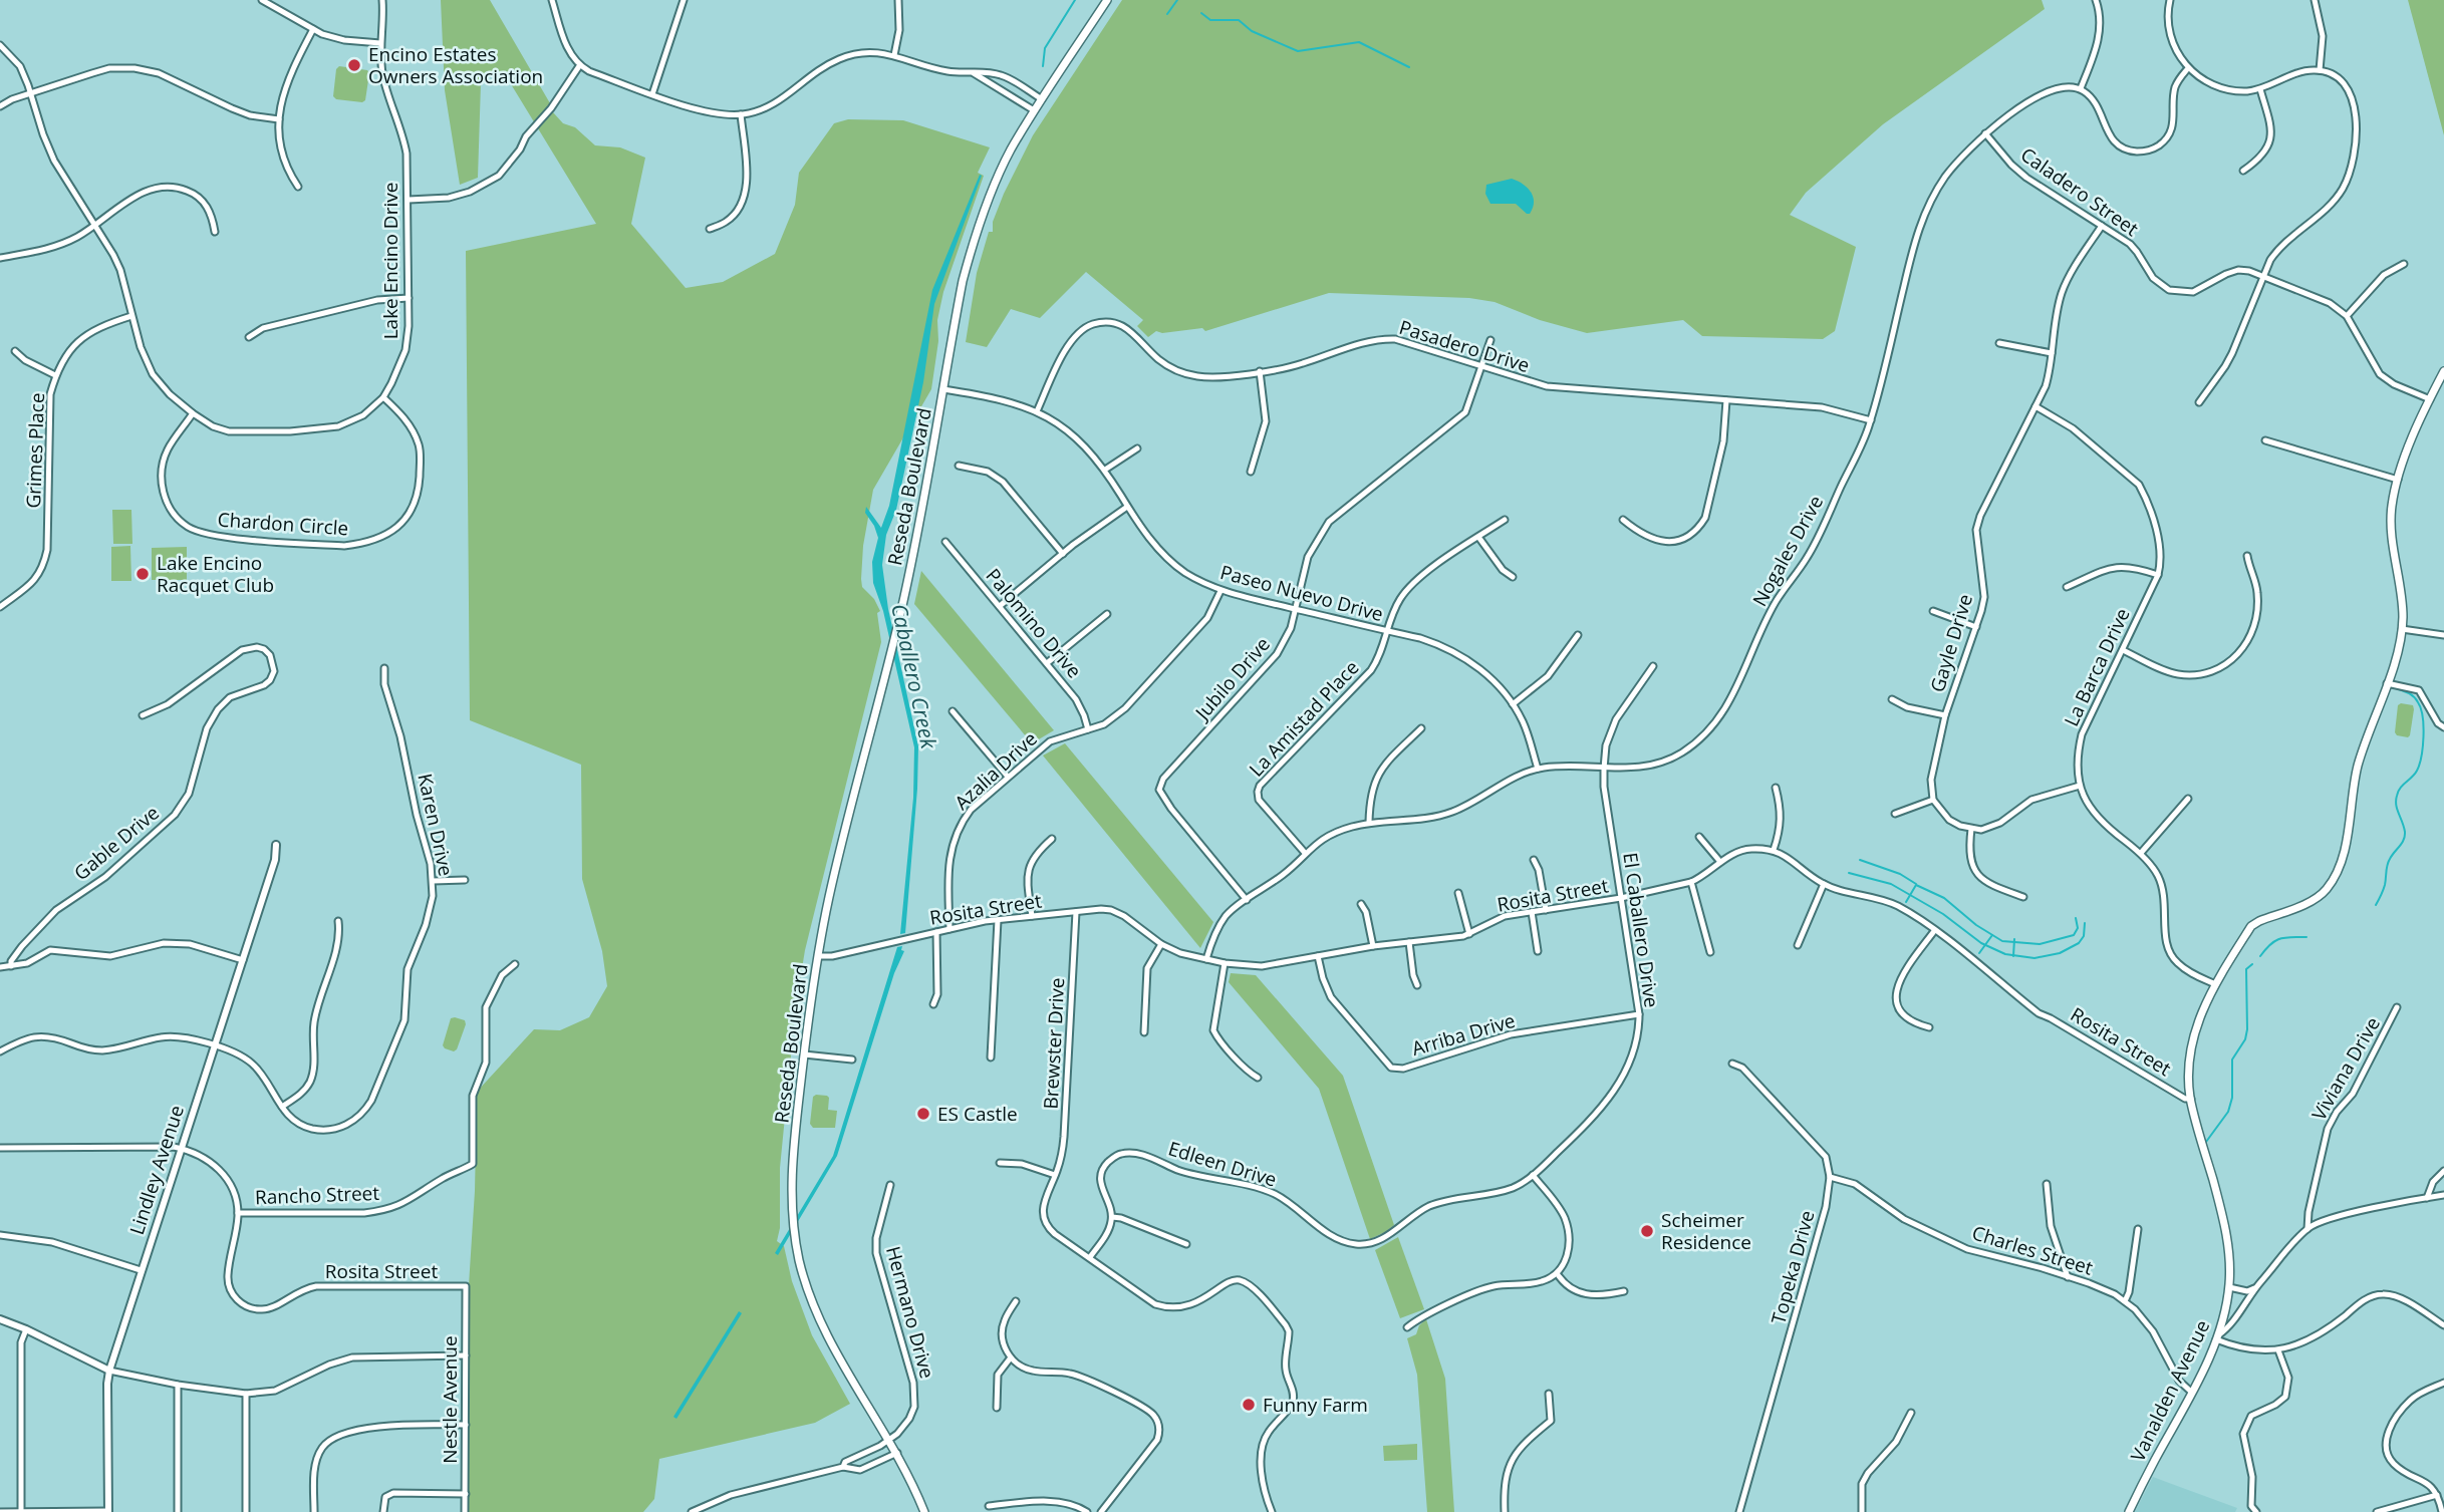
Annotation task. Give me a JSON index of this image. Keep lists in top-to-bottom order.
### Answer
{
  "streets": {
    "main road": ["Reseda Boulevard", "Vanalden Avenue"],
    "street": [
      "Caladero Street",
      "Lake Encino Drive",
      "Pasadero Drive",
      "Grimes Place",
      "Chardon Circle",
      "Nogales Drive",
      "Paseo Nuevo Drive",
      "Palomino Drive",
      "Gayle Drive",
      "La Barca Drive",
      "Jubilo Drive",
      "La Amistad Place",
      "Azalia Drive",
      "Karen Drive",
      "Gable Drive",
      "Rosita Street",
      "El Caballero Drive",
      "Arriba Drive",
      "Brewster Drive",
      "Viviana Drive",
      "Edleen Drive",
      "Lindley Avenue",
      "Rancho Street",
      "Charles Street",
      "Topeka Drive",
      "Hermano Drive",
      "Nestle Avenue"
    ]
  },
  "crossings": [
    ["Caladero Street", "Nogales Drive"],
    ["Caladero Street", "Gayle Drive"],
    ["Caladero Street", "Vanalden Avenue"],
    ["Lake Encino Drive", "Grimes Place"],
    ["Lake Encino Drive", "Chardon Circle"],
    ["Pasadero Drive", "Nogales Drive"],
    ["Pasadero Drive", "Paseo Nuevo Drive"],
    ["Pasadero Drive", "Jubilo Drive"],
    ["Reseda Boulevard", "Paseo Nuevo Drive"],
    ["Reseda Boulevard", "Rosita Street"],
    ["Reseda Boulevard", "Hermano Drive"],
    ["Nogales Drive", "Paseo Nuevo Drive"],
    ["Nogales Drive", "Jubilo Drive"],
    ["Nogales Drive", "La Amistad Place"],
    ["Nogales Drive", "Rosita Street"],
    ["Nogales Drive", "El Caballero Drive"],
    ["Paseo Nuevo Drive", "Jubilo Drive"],
    ["Paseo Nuevo Drive", "La Amistad Place"],
    ["Paseo Nuevo Drive", "Azalia Drive"],
    ["Palomino Drive", "Azalia Drive"],
    ["Gayle Drive", "La Barca Drive"],
    ["La Barca Drive", "Vanalden Avenue"],
    ["Azalia Drive", "Rosita Street"],
    ["Karen Drive", "Lindley Avenue"],
    ["Rosita Street", "El Caballero Drive"],
    ["Rosita Street", "Arriba Drive"],
    ["Rosita Street", "Brewster Drive"],
    ["Rosita Street", "Lindley Avenue"],
    ["Rosita Street", "Rancho Street"],
    ["Rosita Street", "Vanalden Avenue"],
    ["Rosita Street", "Nestle Avenue"],
    ["El Caballero Drive", "Arriba Drive"],
    ["El Caballero Drive", "Edleen Drive"],
    ["Charles Street", "Topeka Drive"],
    ["Charles Street", "Vanalden Avenue"]
  ],
  "water": ["Caballero Creek"],
  "places": [
    "Encino Estates Owners Association",
    "Lake Encino Racquet Club",
    "ES Castle",
    "Scheimer Residence",
    "Funny Farm"
  ]
}
